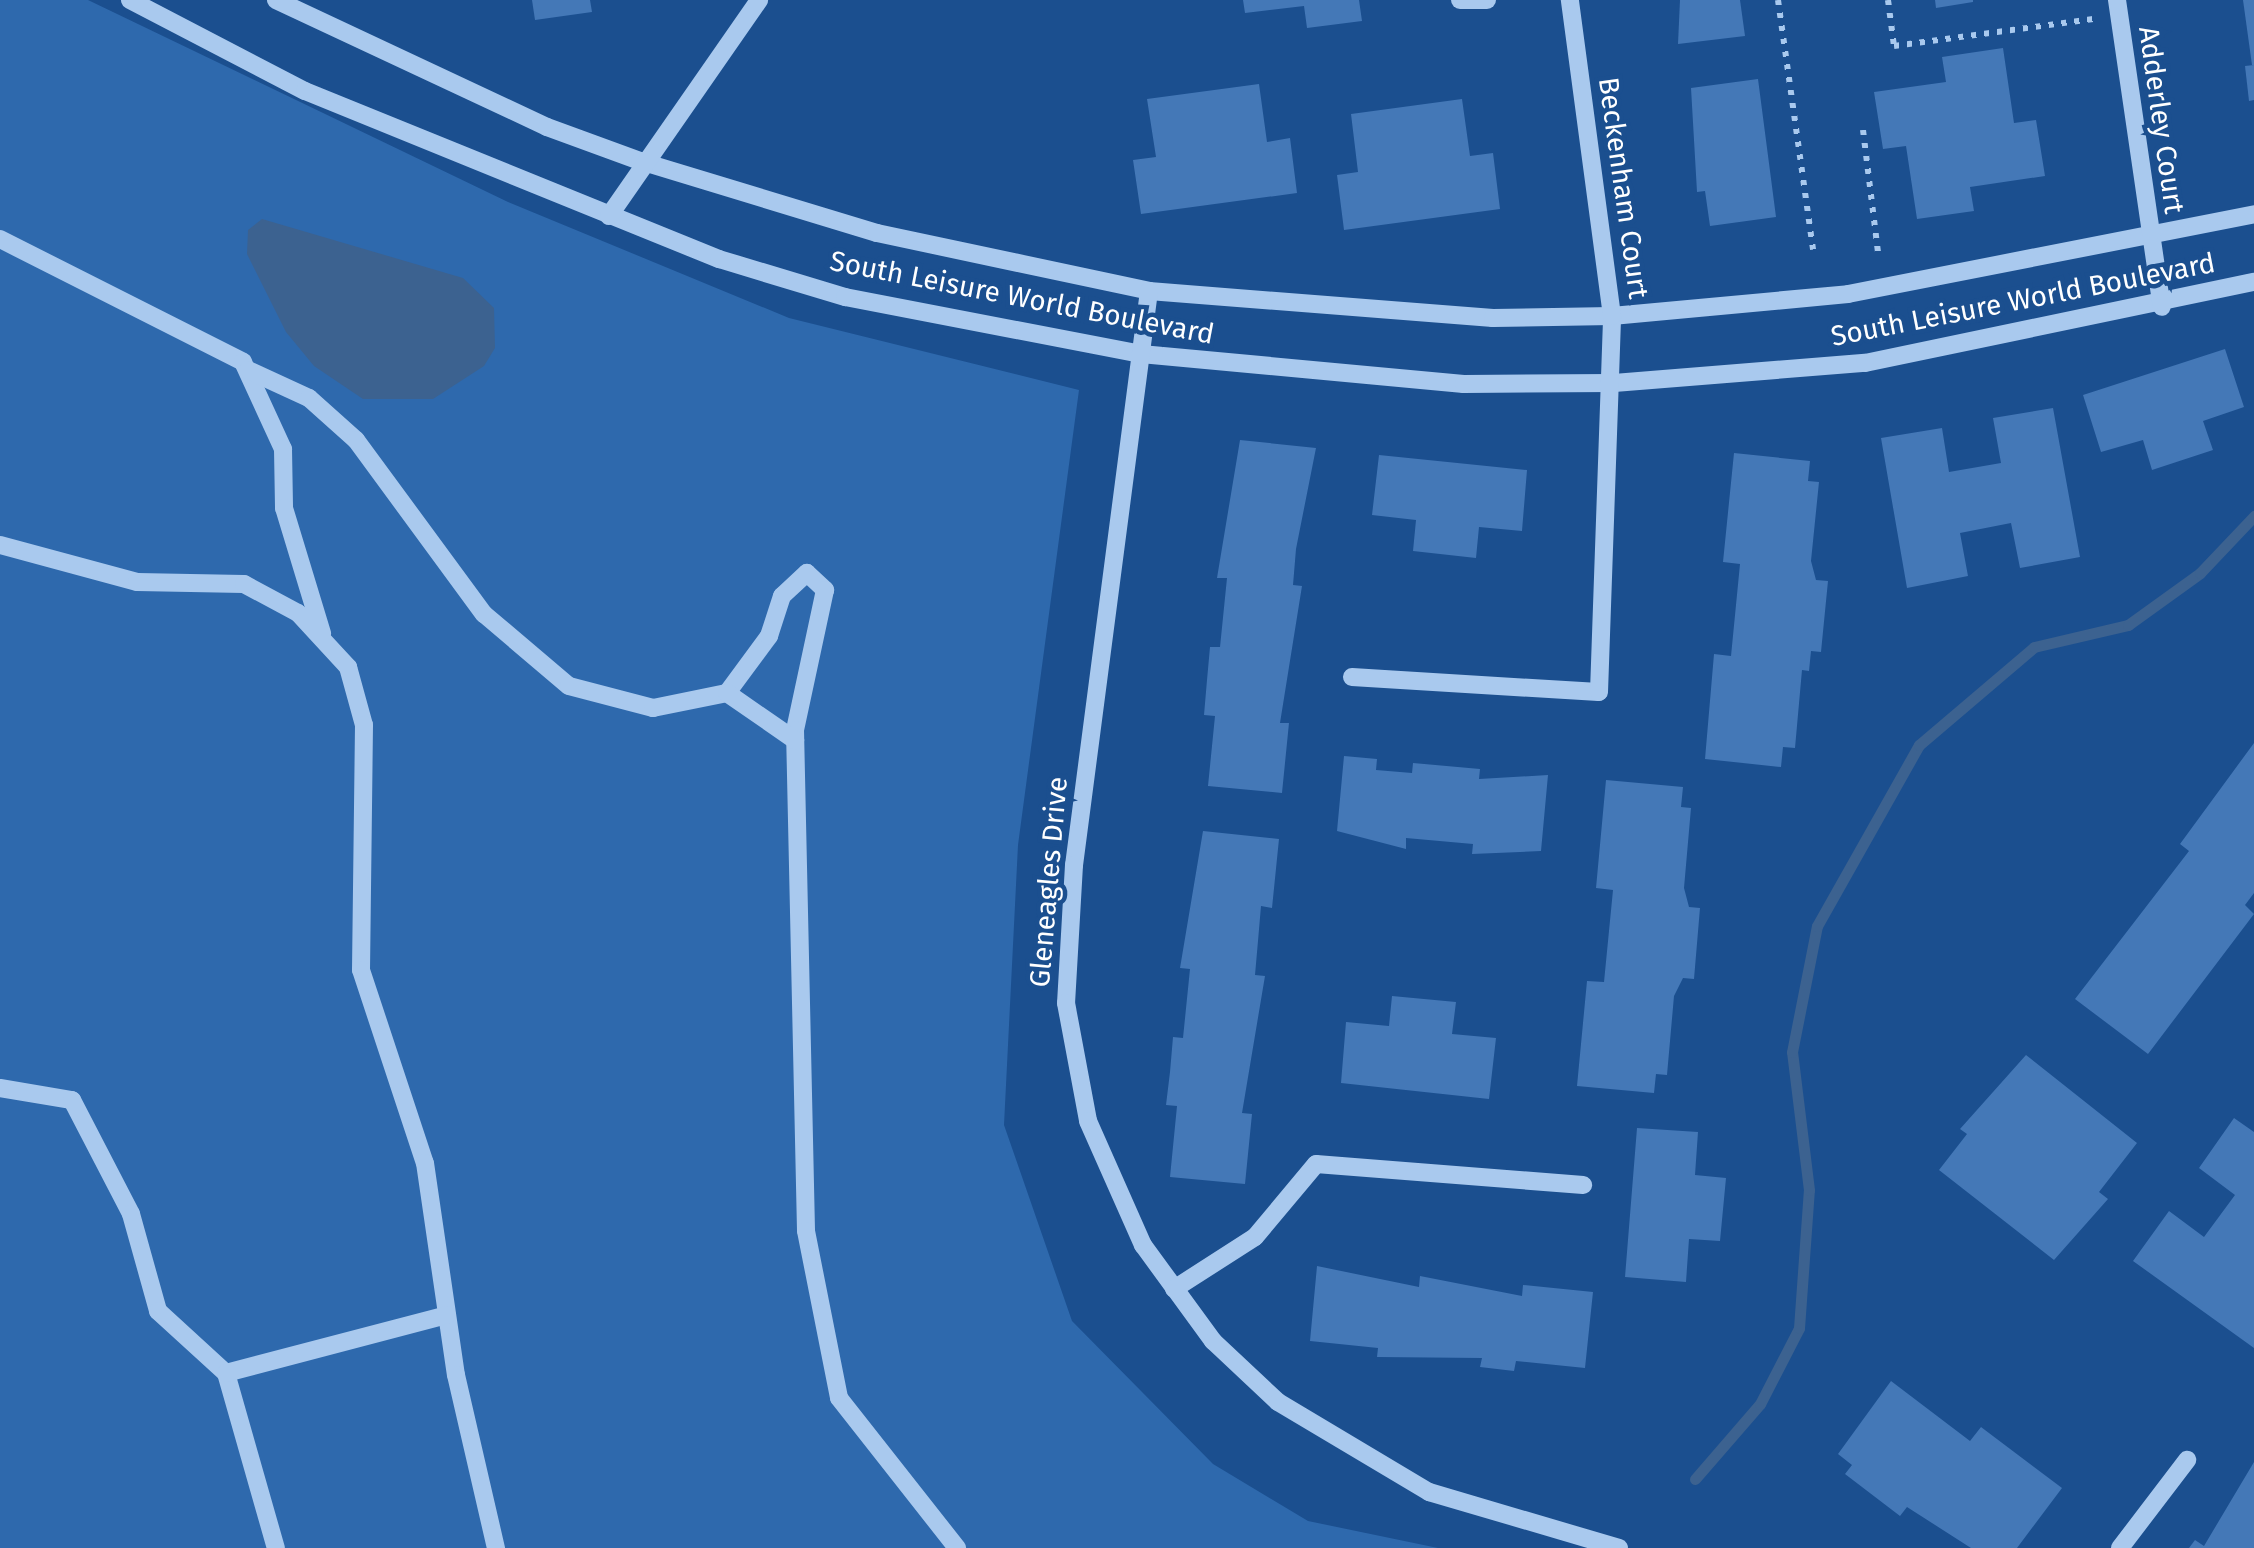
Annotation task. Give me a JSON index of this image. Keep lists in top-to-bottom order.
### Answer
{
  "streets": {
    "street": [
      "Adderley Court",
      "Beckenham Court",
      "South Leisure World Boulevard",
      "Gleneagles Drive"
    ]
  },
  "crossings": [
    ["Adderley Court", "South Leisure World Boulevard"],
    ["Beckenham Court", "South Leisure World Boulevard"],
    ["South Leisure World Boulevard", "Gleneagles Drive"]
  ]
}
